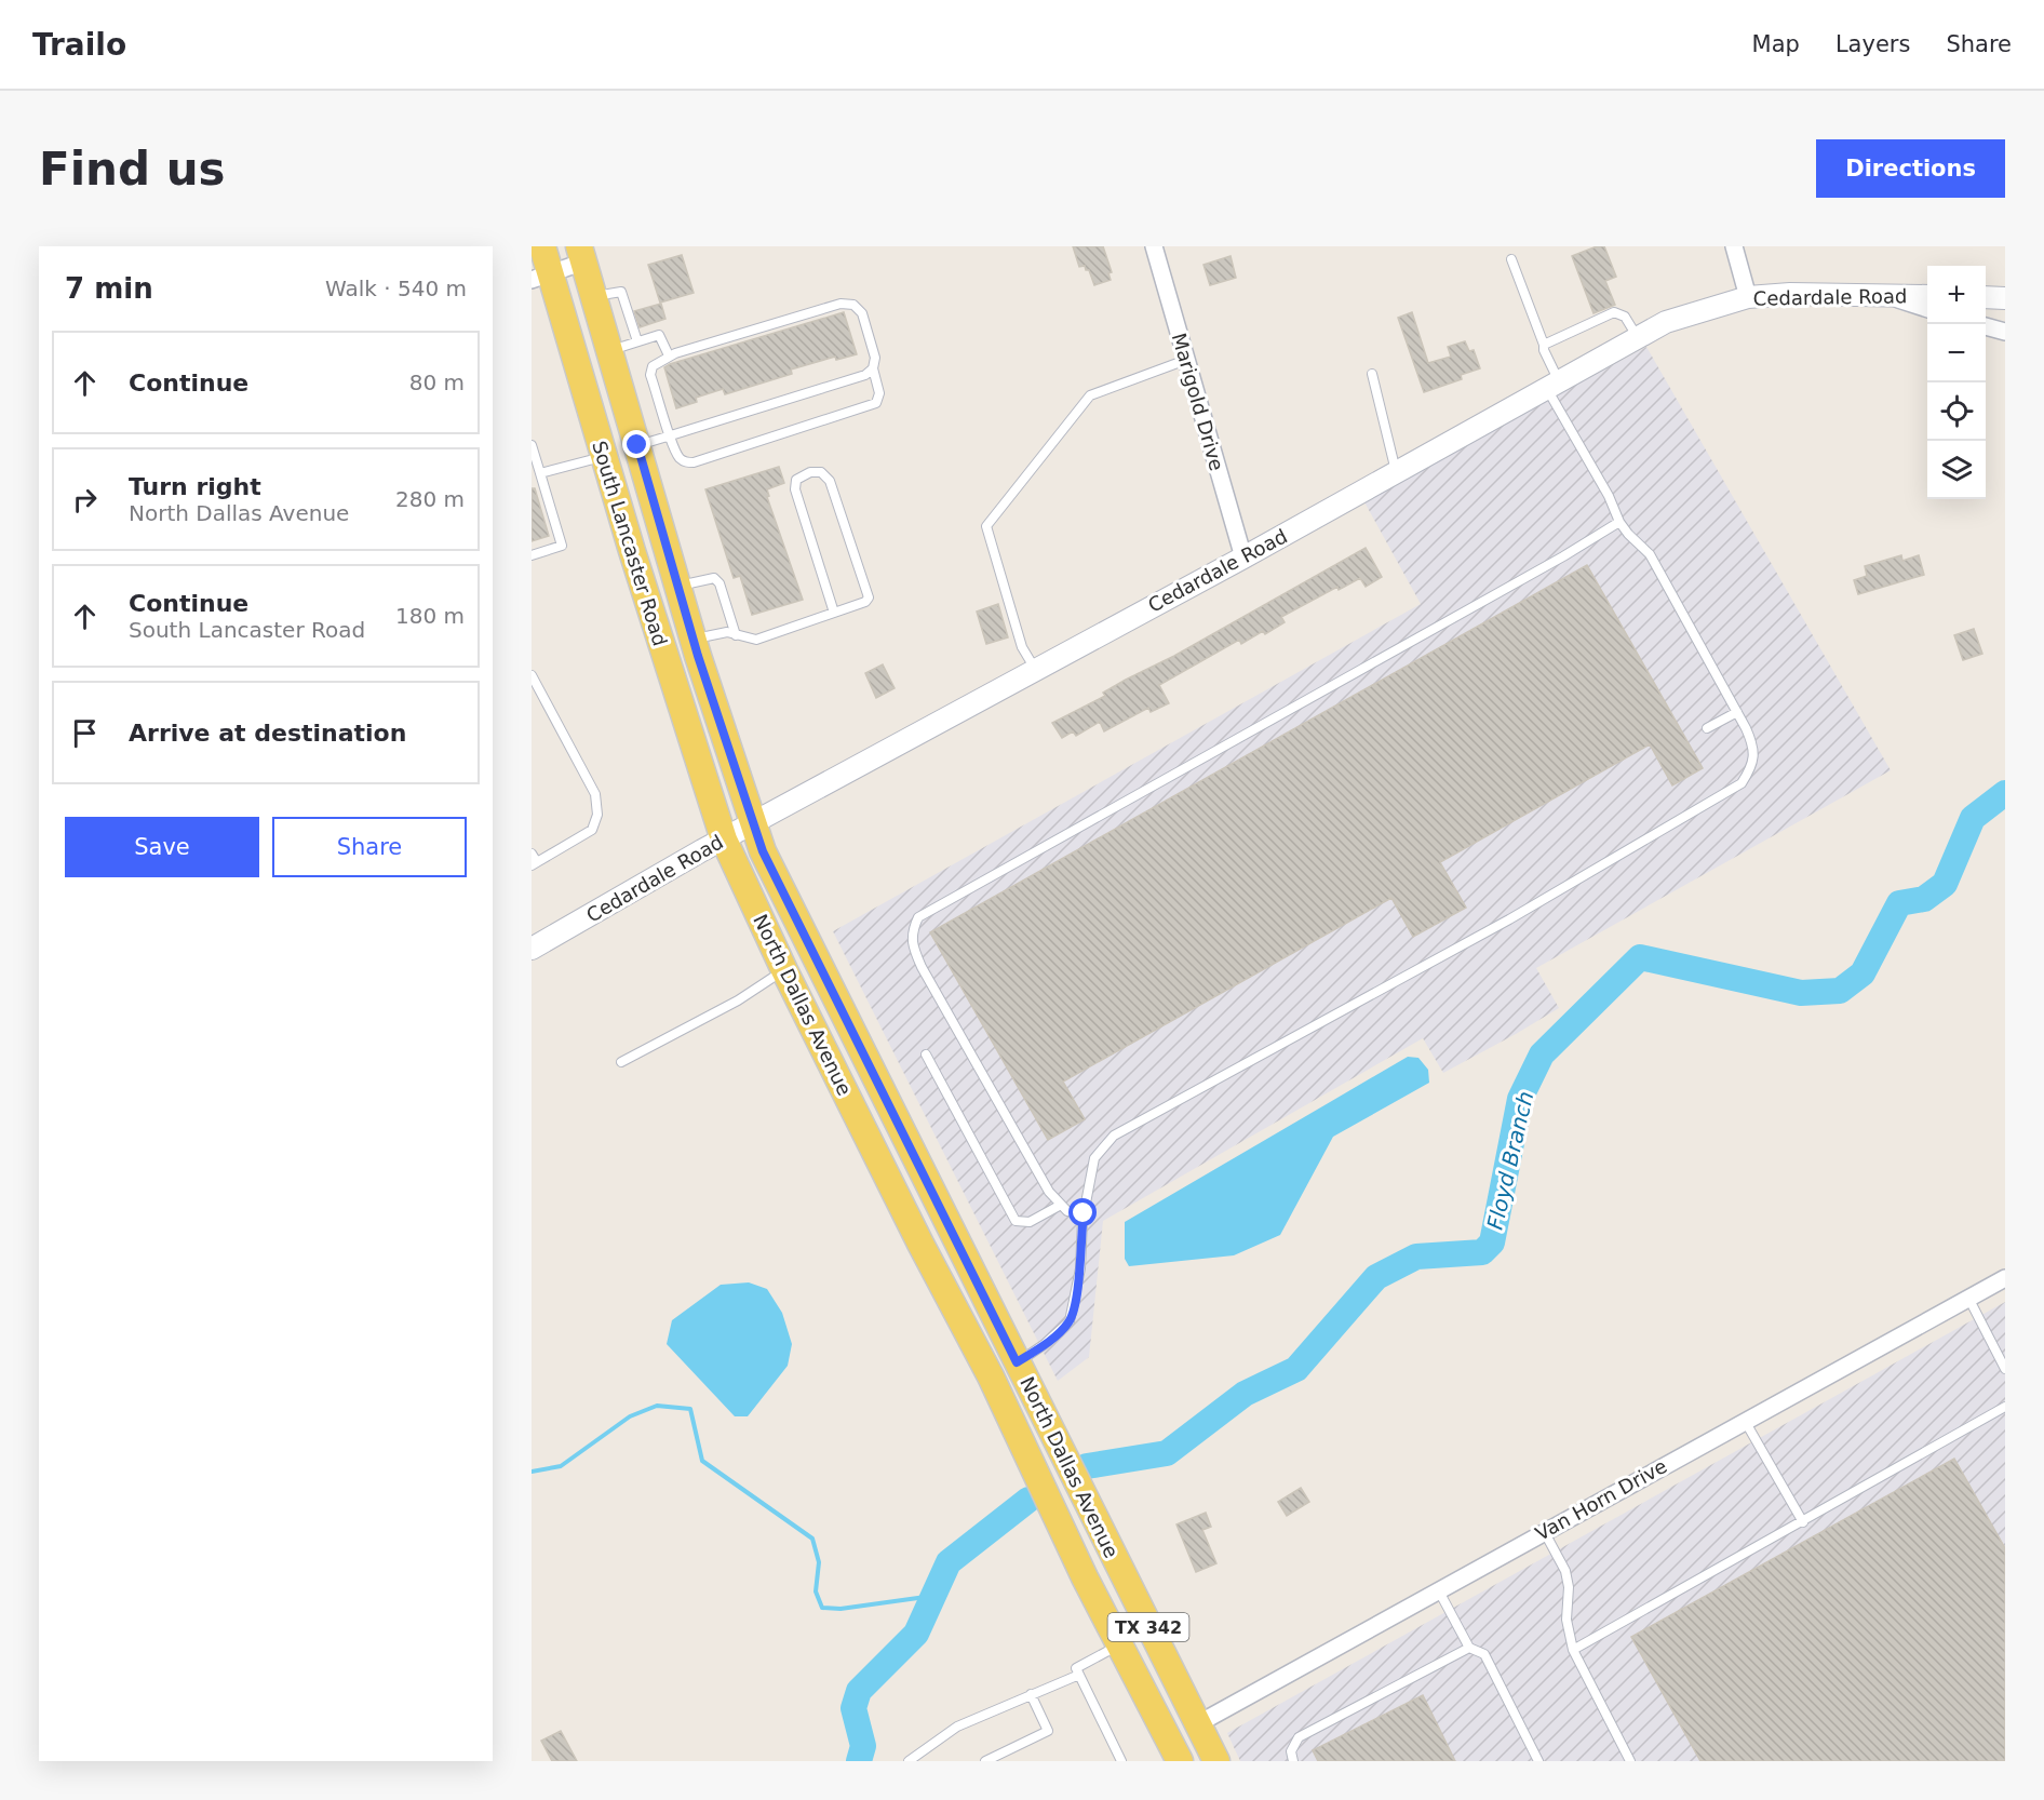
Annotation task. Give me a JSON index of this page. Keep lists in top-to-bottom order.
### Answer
{
  "streets": {
    "main road": ["South Lancaster Road", "North Dallas Avenue", "TX 342"],
    "street": ["Cedardale Road", "Marigold Drive", "Van Horn Drive"]
  },
  "crossings": [
    ["Cedardale Road", "Marigold Drive"],
    ["Cedardale Road", "South Lancaster Road"],
    ["Cedardale Road", "North Dallas Avenue"],
    ["South Lancaster Road", "North Dallas Avenue"],
    ["North Dallas Avenue", "Van Horn Drive"]
  ],
  "water": ["Floyd Branch"],
  "page": {
    "header": "Trailo",
    "nav": ["Map", "Layers", "Share"],
    "buttons": [
      "Directions",
      ["Save", "Share"]
    ],
    "title": "Find us",
    "heading": ["7 min", "Walk · 540 m"],
    "map_buttons": ["+", "−"],
    "list": [
      ["Continue", "80 m"],
      ["Turn right", "North Dallas Avenue", "280 m"],
      ["Continue", "South Lancaster Road", "180 m"],
      "Arrive at destination"
    ]
  }
}
